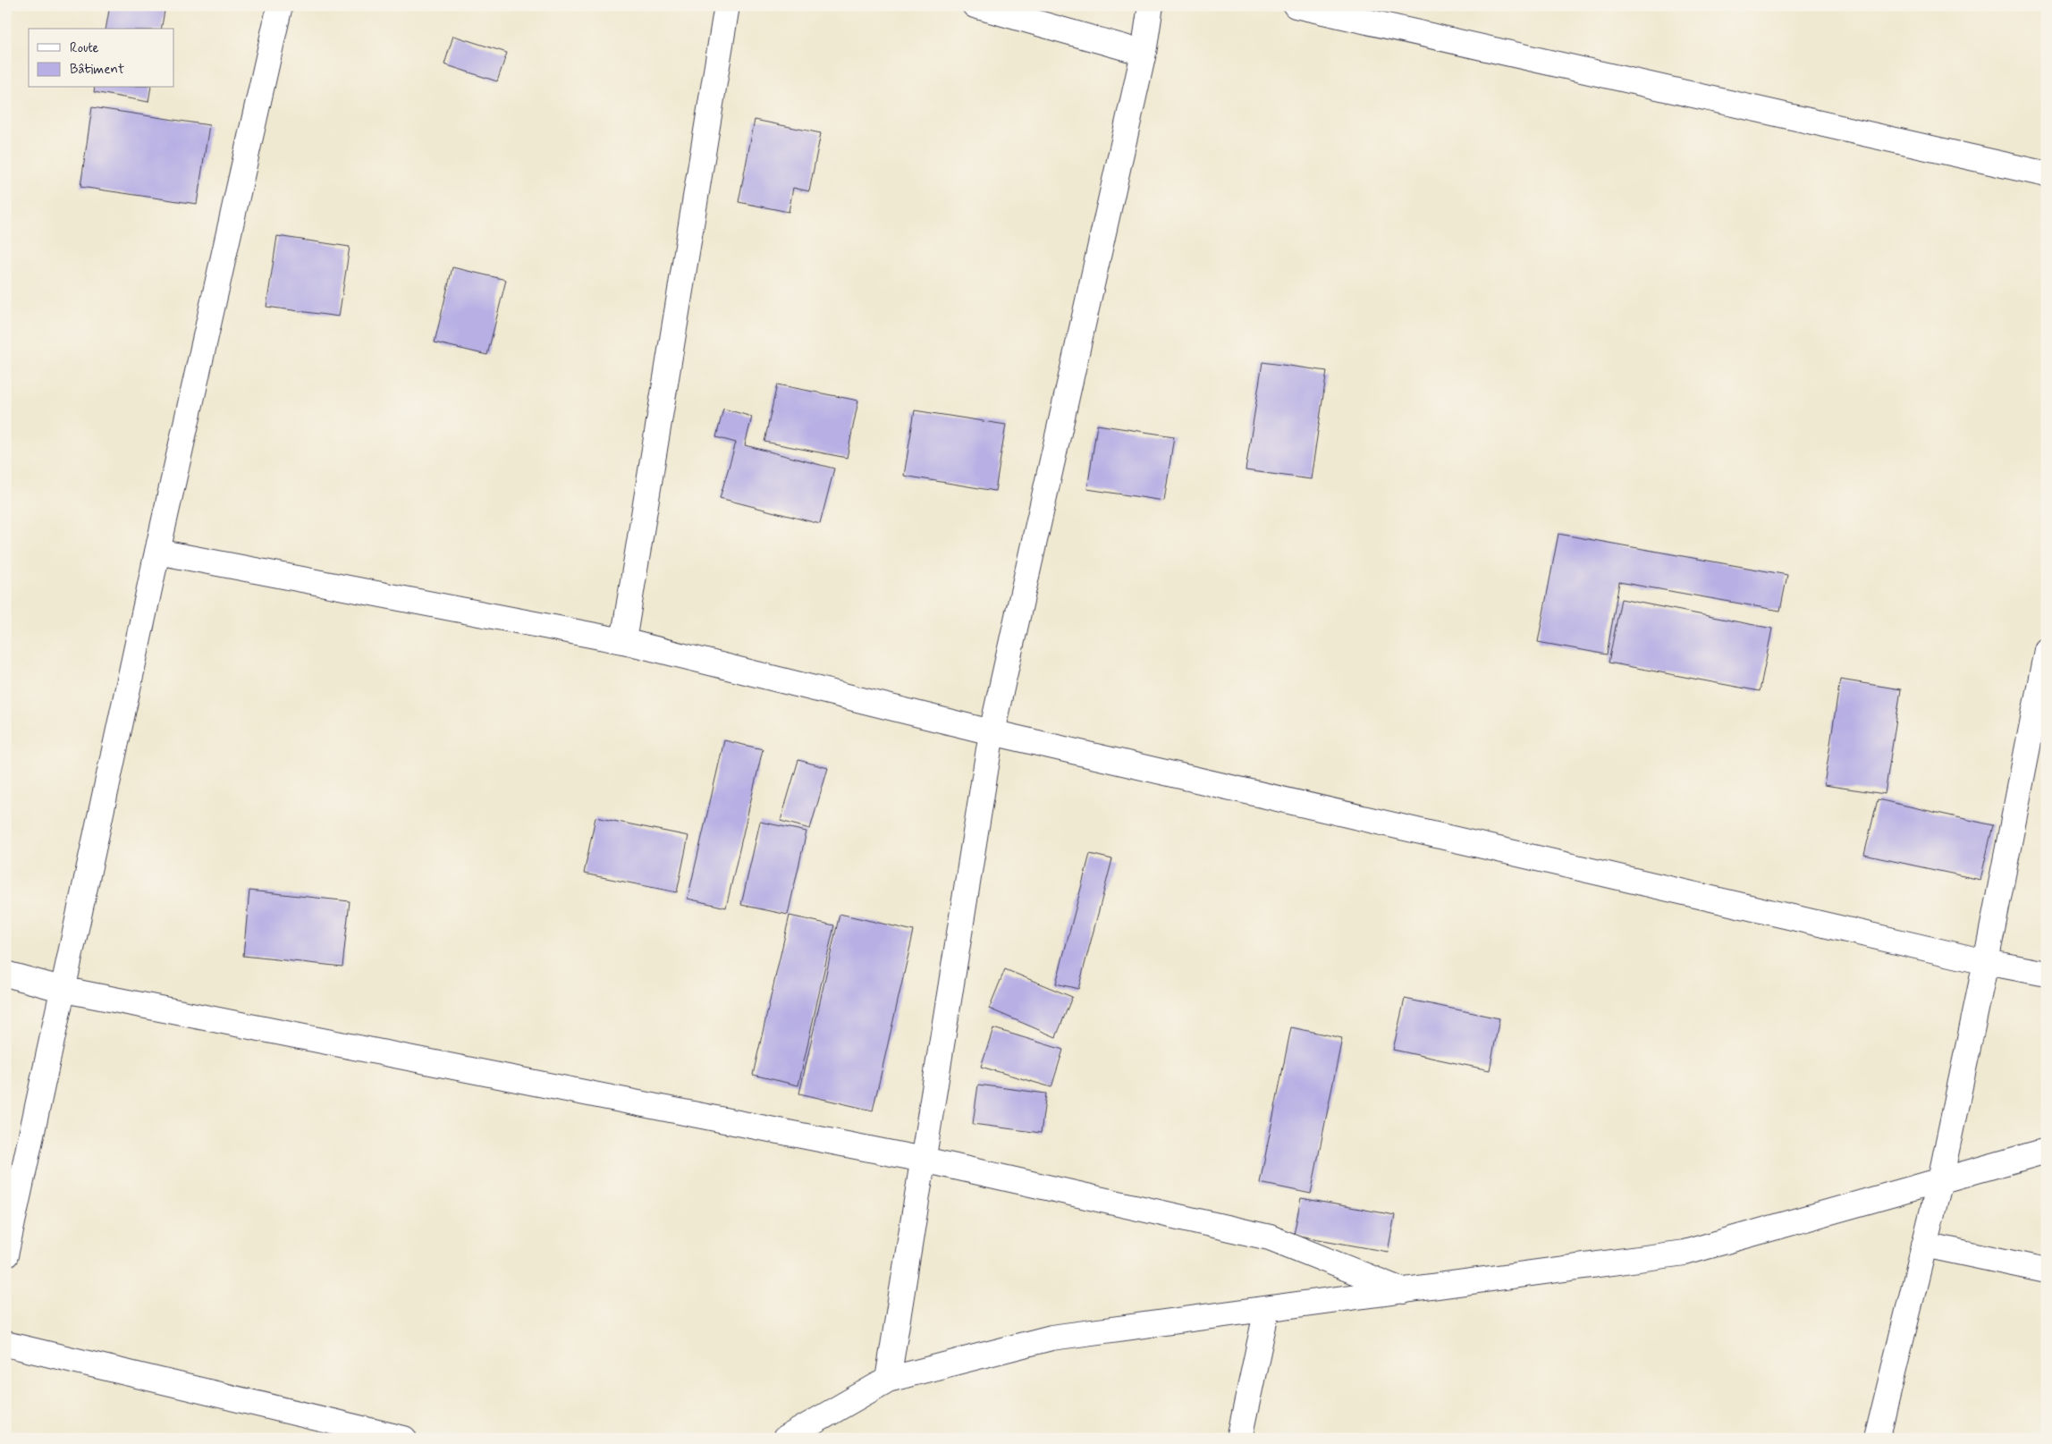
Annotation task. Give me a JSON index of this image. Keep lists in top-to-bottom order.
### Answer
{
  "legend": ["Route", "Bâtiment"]
}
